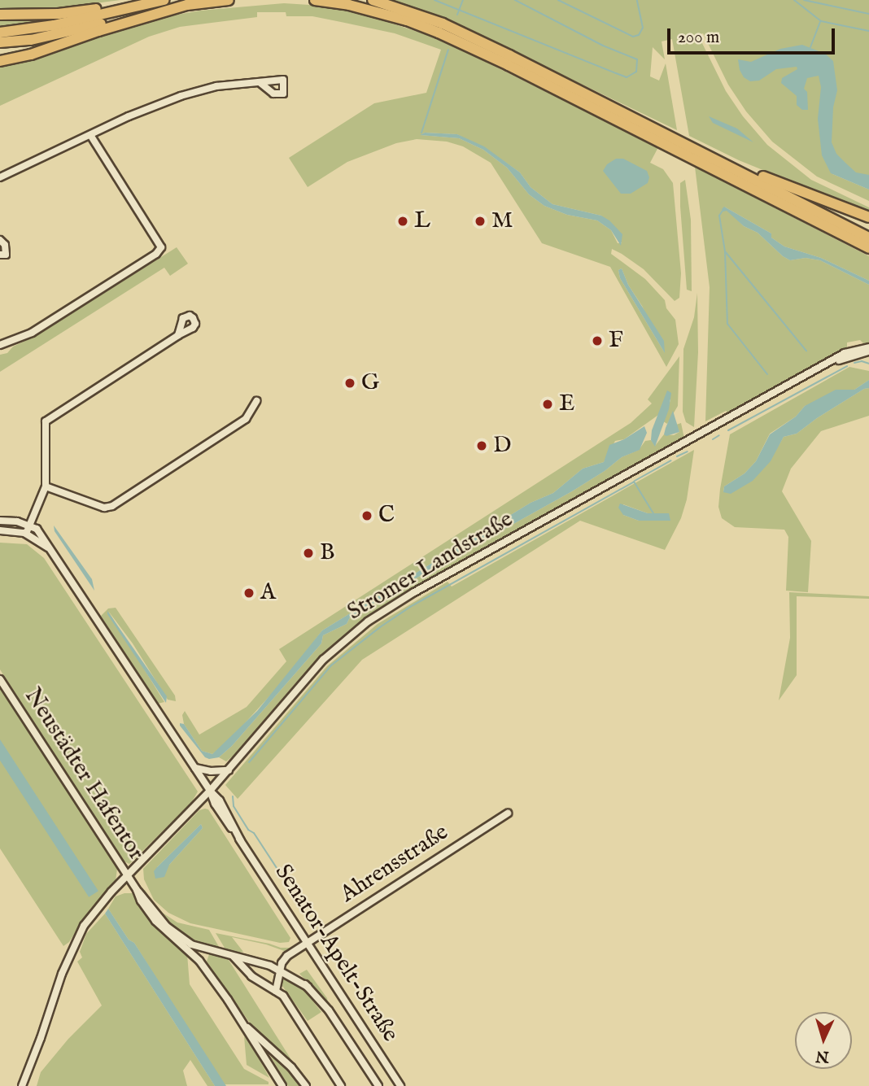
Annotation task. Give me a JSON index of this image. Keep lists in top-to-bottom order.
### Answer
{
  "streets": {
    "street": [
      "Stromer Landstraße",
      "Neustädter Hafentor",
      "Ahrensstraße",
      "Senator-Apelt-Straße"
    ]
  },
  "crossings": [
    ["Stromer Landstraße", "Neustädter Hafentor"],
    ["Stromer Landstraße", "Senator-Apelt-Straße"],
    ["Neustädter Hafentor", "Ahrensstraße"],
    ["Ahrensstraße", "Senator-Apelt-Straße"]
  ],
  "places": [
    "L",
    "M",
    "F",
    "G",
    "E",
    "D",
    "C",
    "B",
    "A"
  ],
  "scale_bar": "200 m",
  "north": "bottom"
}
